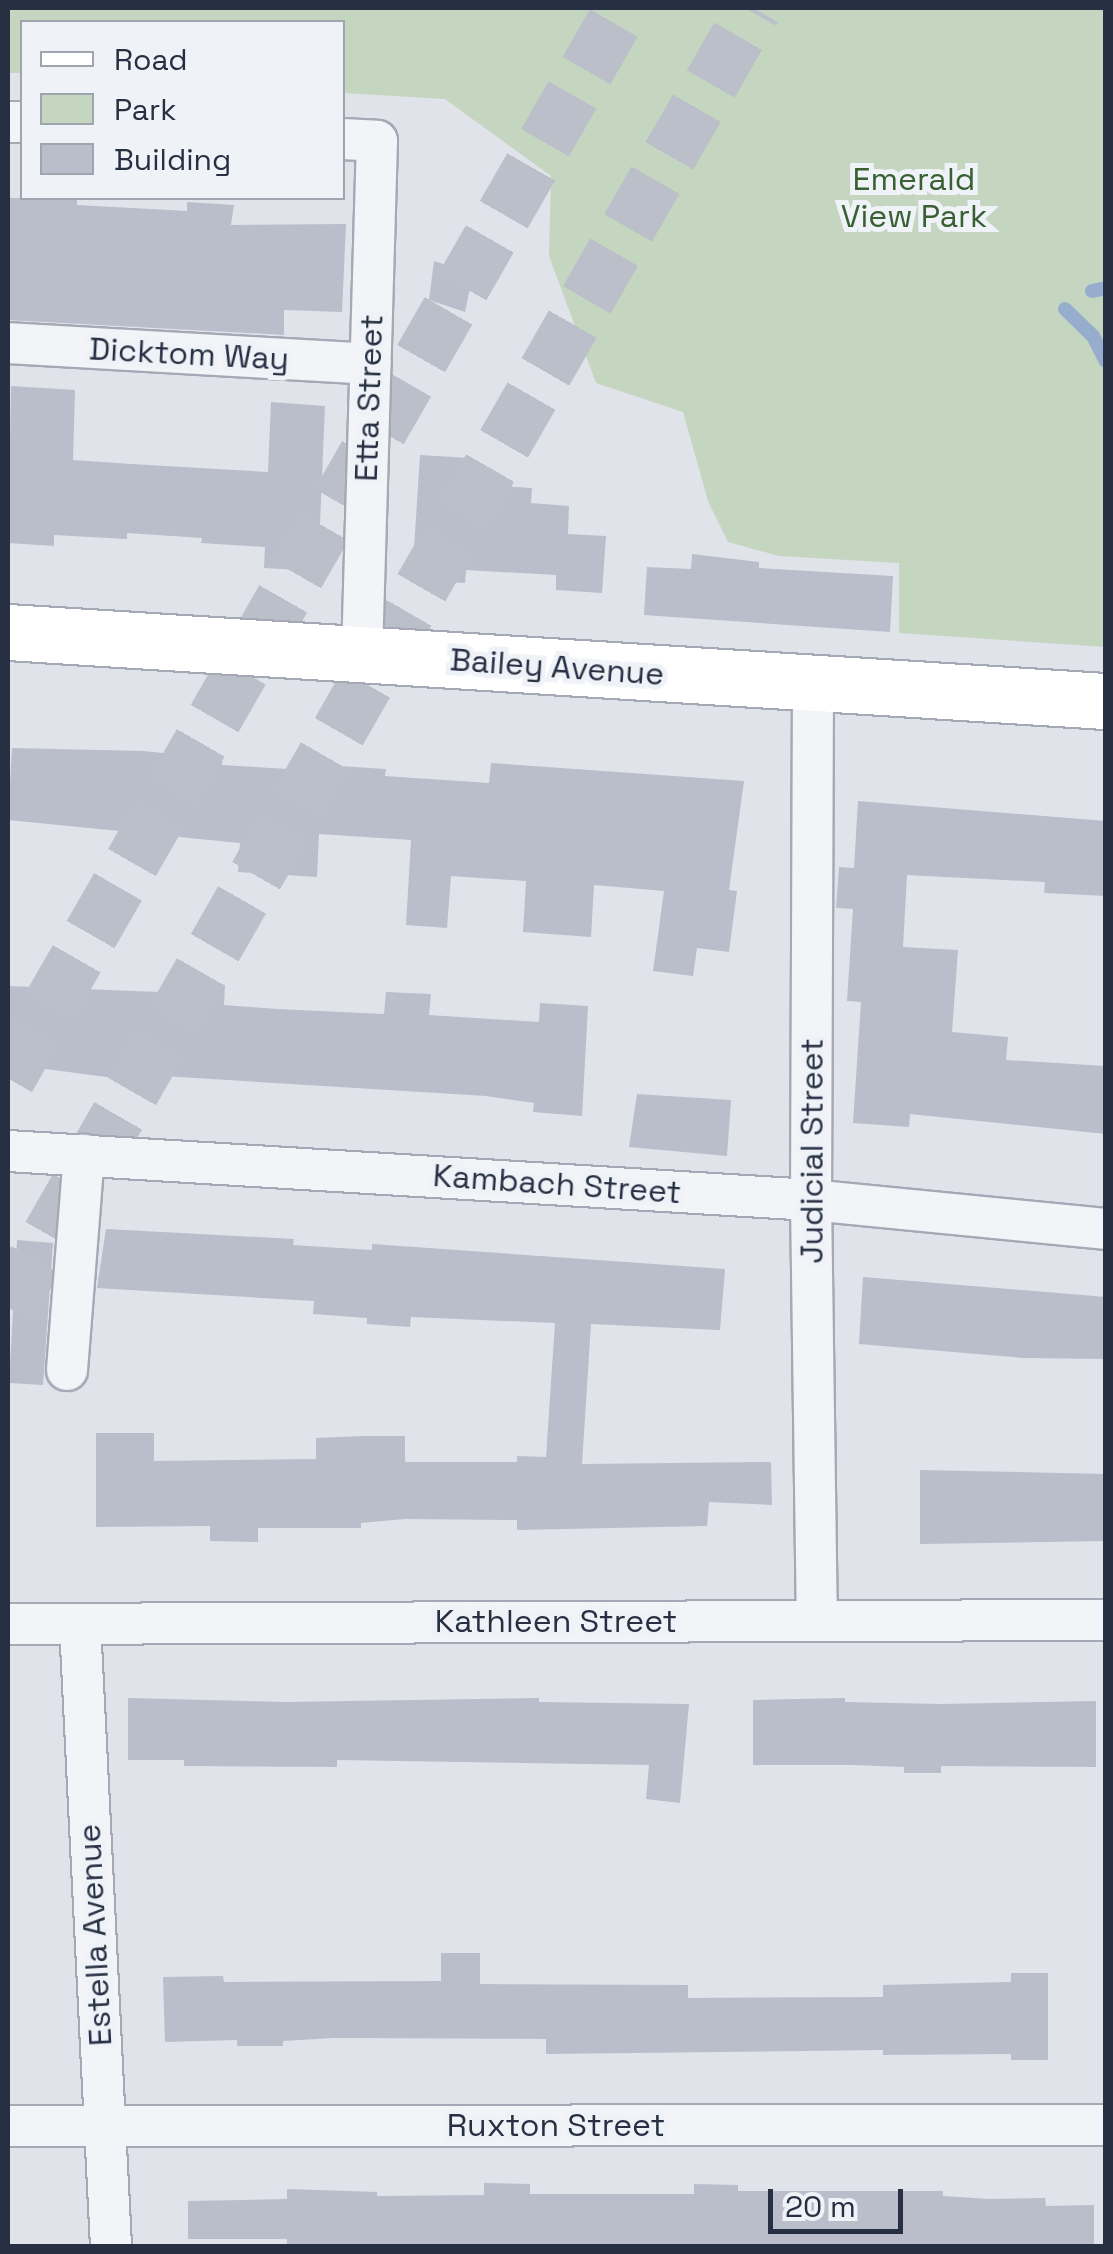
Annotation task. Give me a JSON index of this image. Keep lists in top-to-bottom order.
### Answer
{
  "streets": {
    "street": [
      "Dicktom Way",
      "Etta Street",
      "Bailey Avenue",
      "Judicial Street",
      "Kambach Street",
      "Kathleen Street",
      "Estella Avenue",
      "Ruxton Street"
    ]
  },
  "crossings": [
    ["Dicktom Way", "Etta Street"],
    ["Etta Street", "Bailey Avenue"],
    ["Bailey Avenue", "Judicial Street"],
    ["Judicial Street", "Kambach Street"],
    ["Judicial Street", "Kathleen Street"],
    ["Kathleen Street", "Estella Avenue"],
    ["Estella Avenue", "Ruxton Street"]
  ],
  "parks": ["Emerald View Park"],
  "legend": ["Road", "Park", "Building"],
  "scale_bar": "20 m"
}
